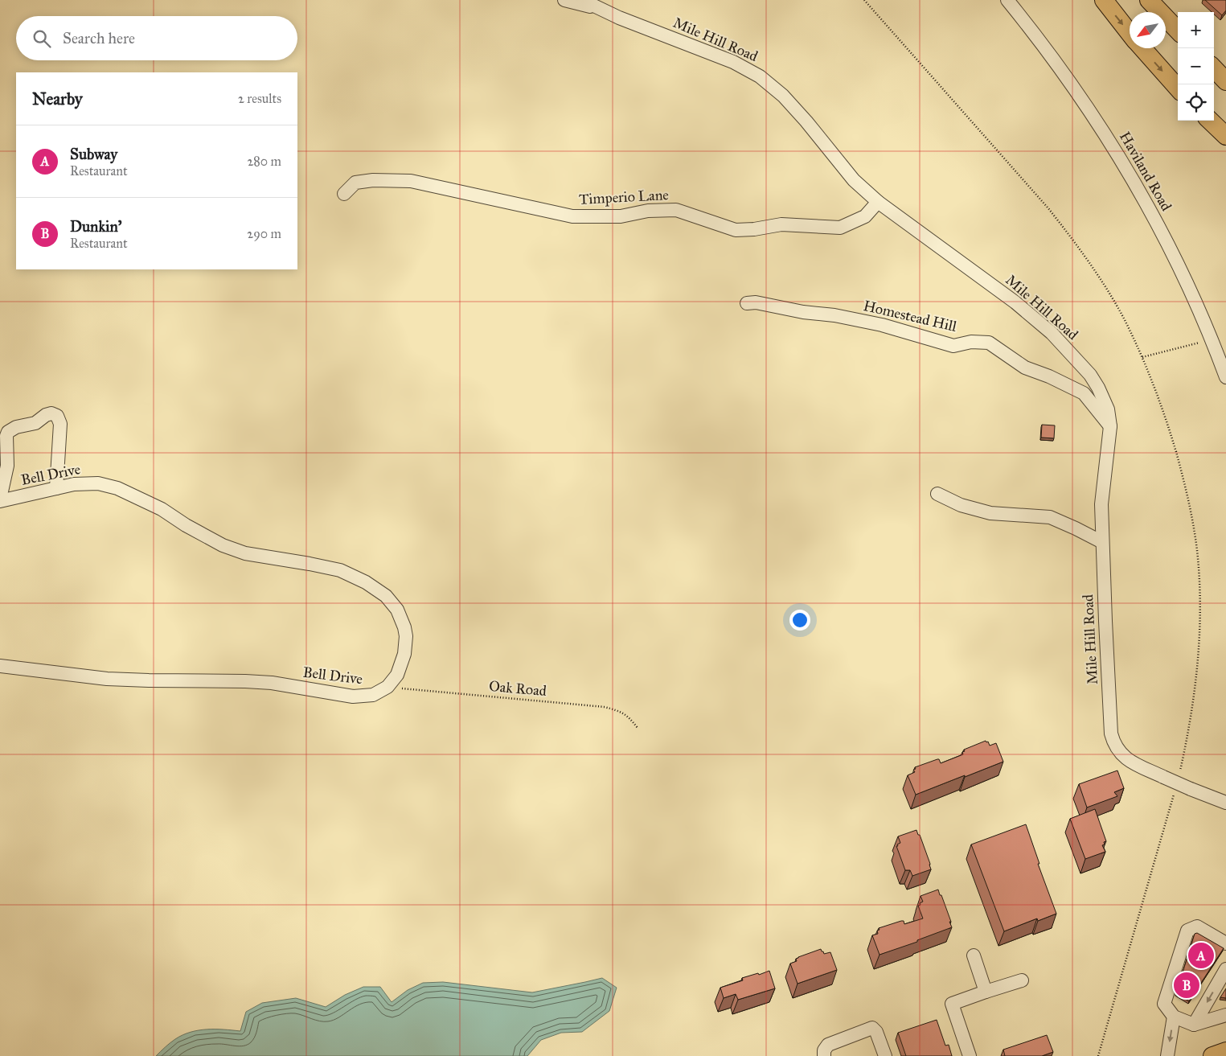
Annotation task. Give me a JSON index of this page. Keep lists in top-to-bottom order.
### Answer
{
  "streets": {
    "street": [
      "Mile Hill Road",
      "Haviland Road",
      "Timperio Lane",
      "Homestead Hill",
      "Bell Drive"
    ],
    "path": ["Oak Road"]
  },
  "crossings": [
    ["Mile Hill Road", "Timperio Lane"],
    ["Mile Hill Road", "Homestead Hill"],
    ["Bell Drive", "Oak Road"]
  ],
  "north": "bottom left",
  "page": {
    "map_buttons": ["+", "−"],
    "search": "Search here",
    "heading": ["Nearby", "2 results"],
    "list": [
      {
        "mark": "A",
        "name": "Subway",
        "note": "Restaurant",
        "value": "280 m"
      },
      {
        "mark": "B",
        "name": "Dunkin'",
        "note": "Restaurant",
        "value": "290 m"
      }
    ],
    "pins": ["A", "B"]
  }
}
